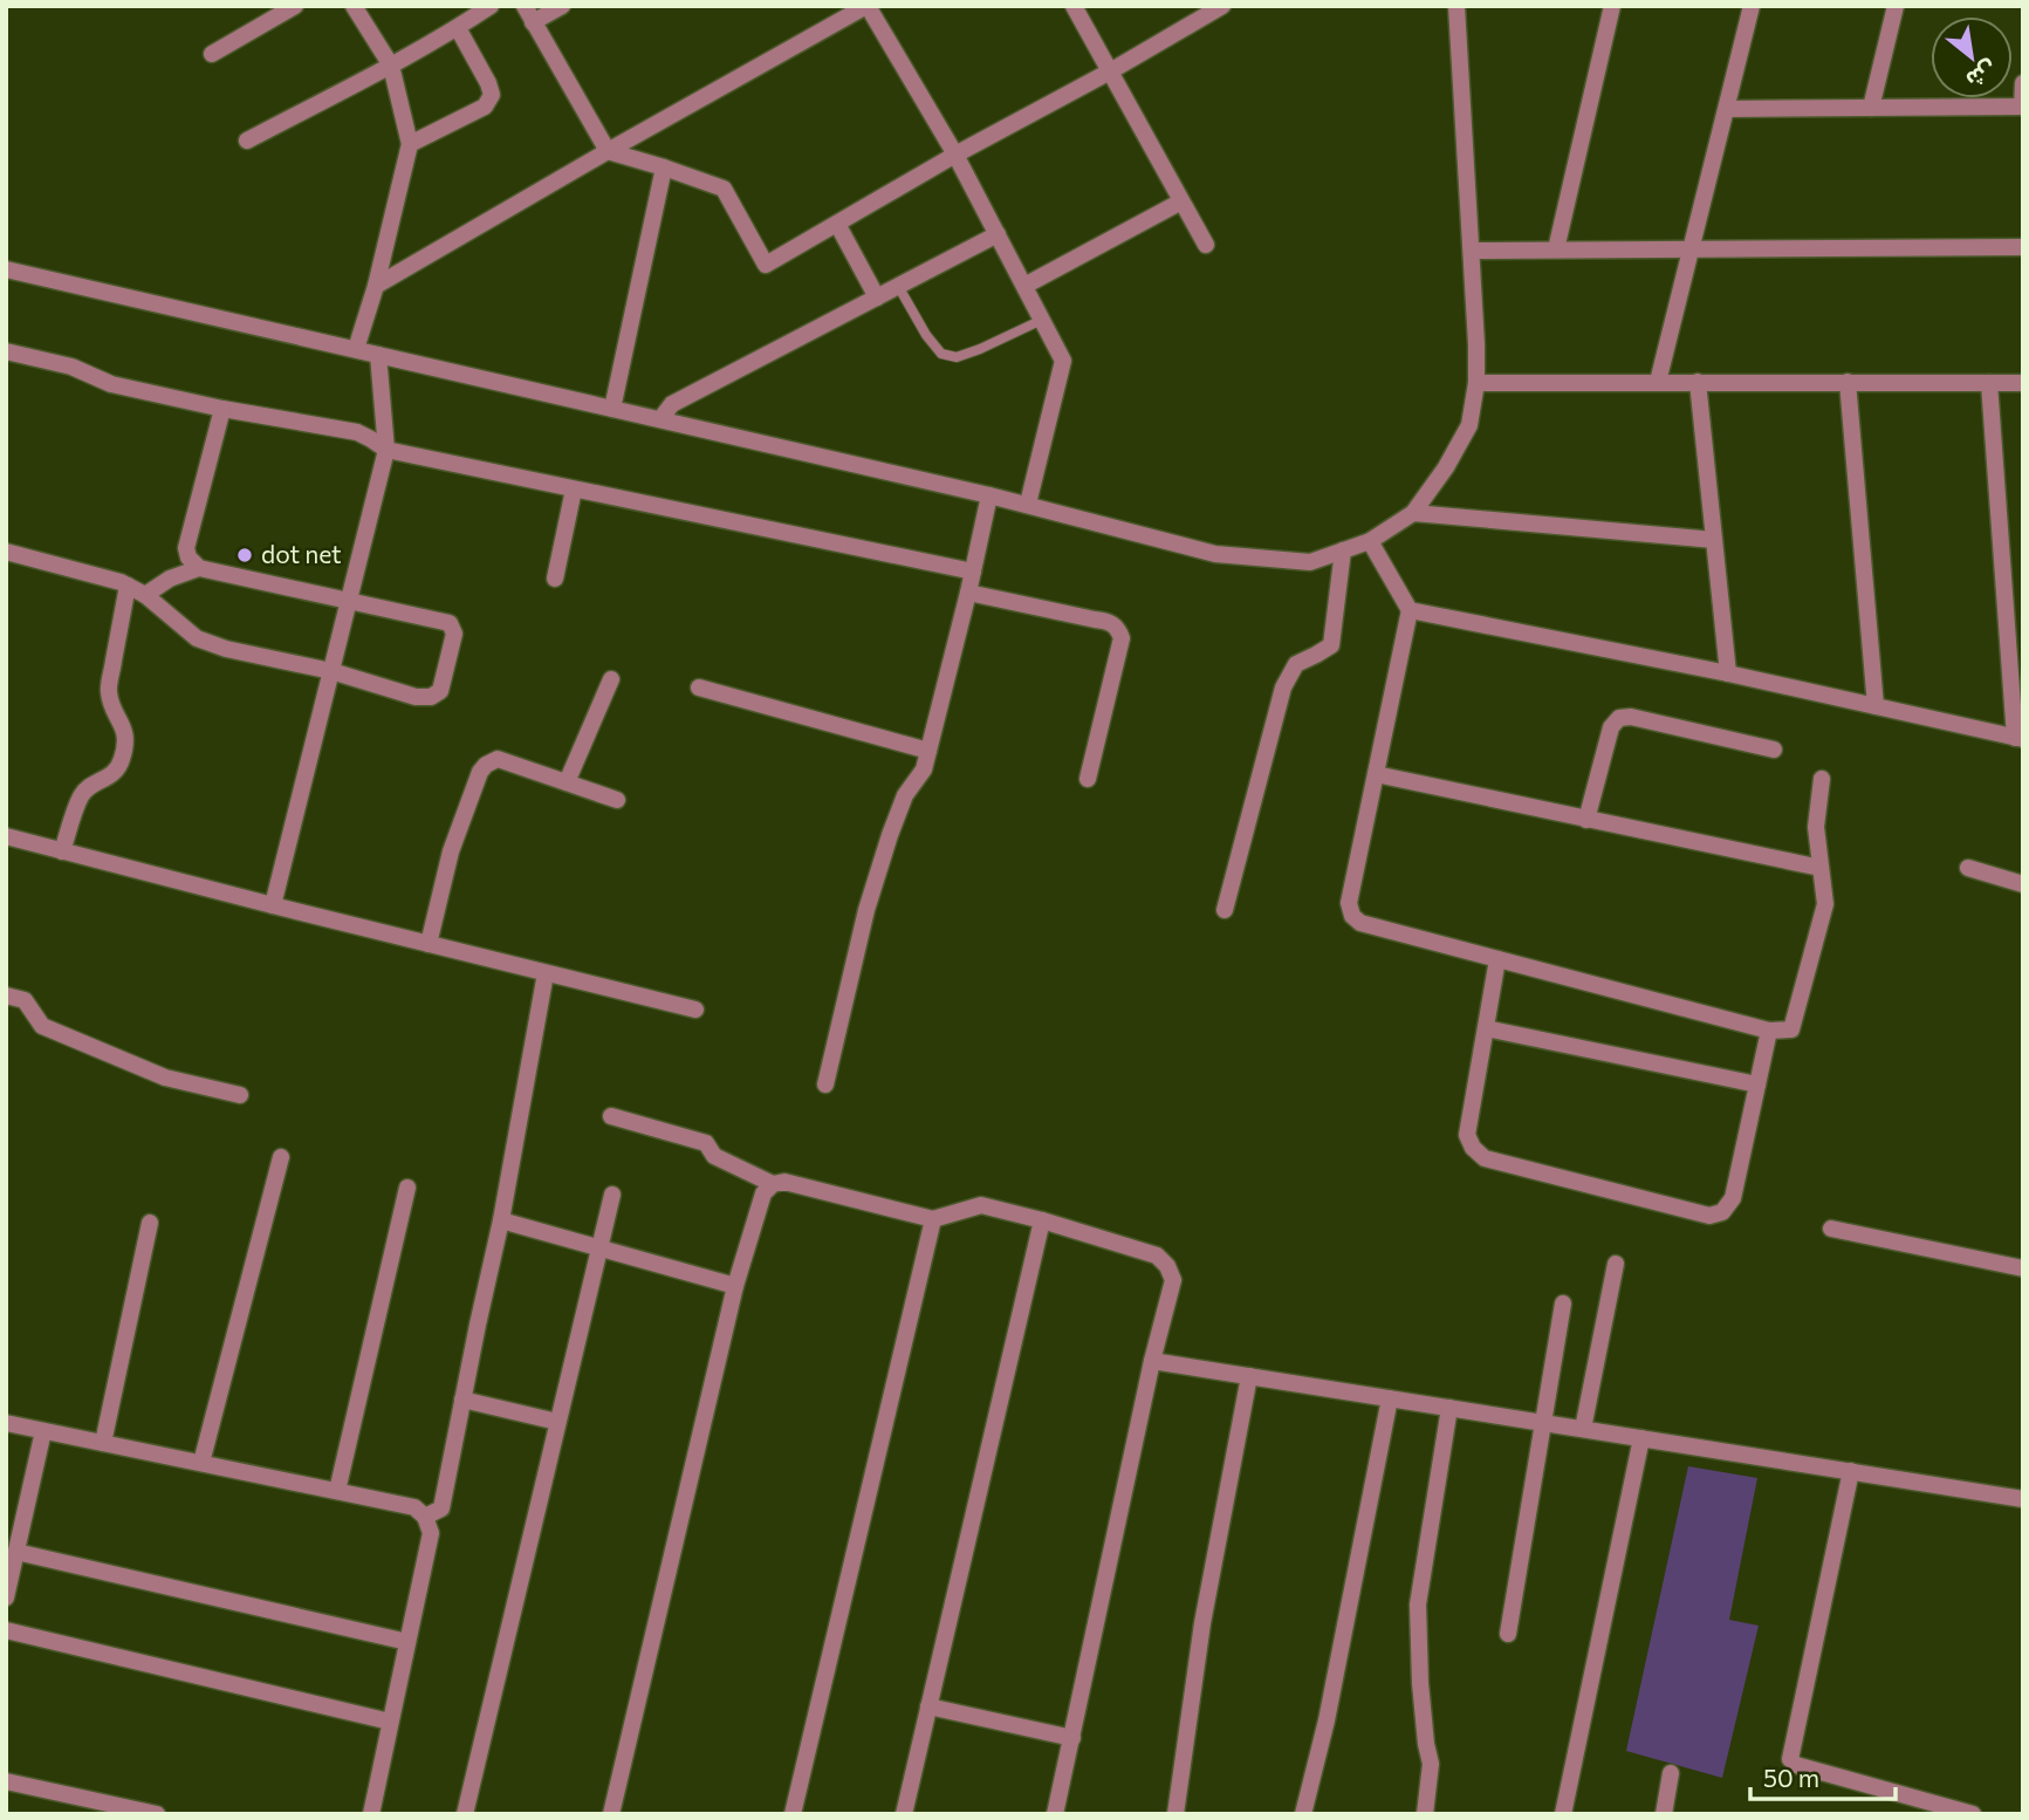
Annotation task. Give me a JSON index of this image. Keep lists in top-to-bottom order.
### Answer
{
  "places": ["dot net"],
  "scale_bar": "50 m",
  "north": "bottom right"
}
